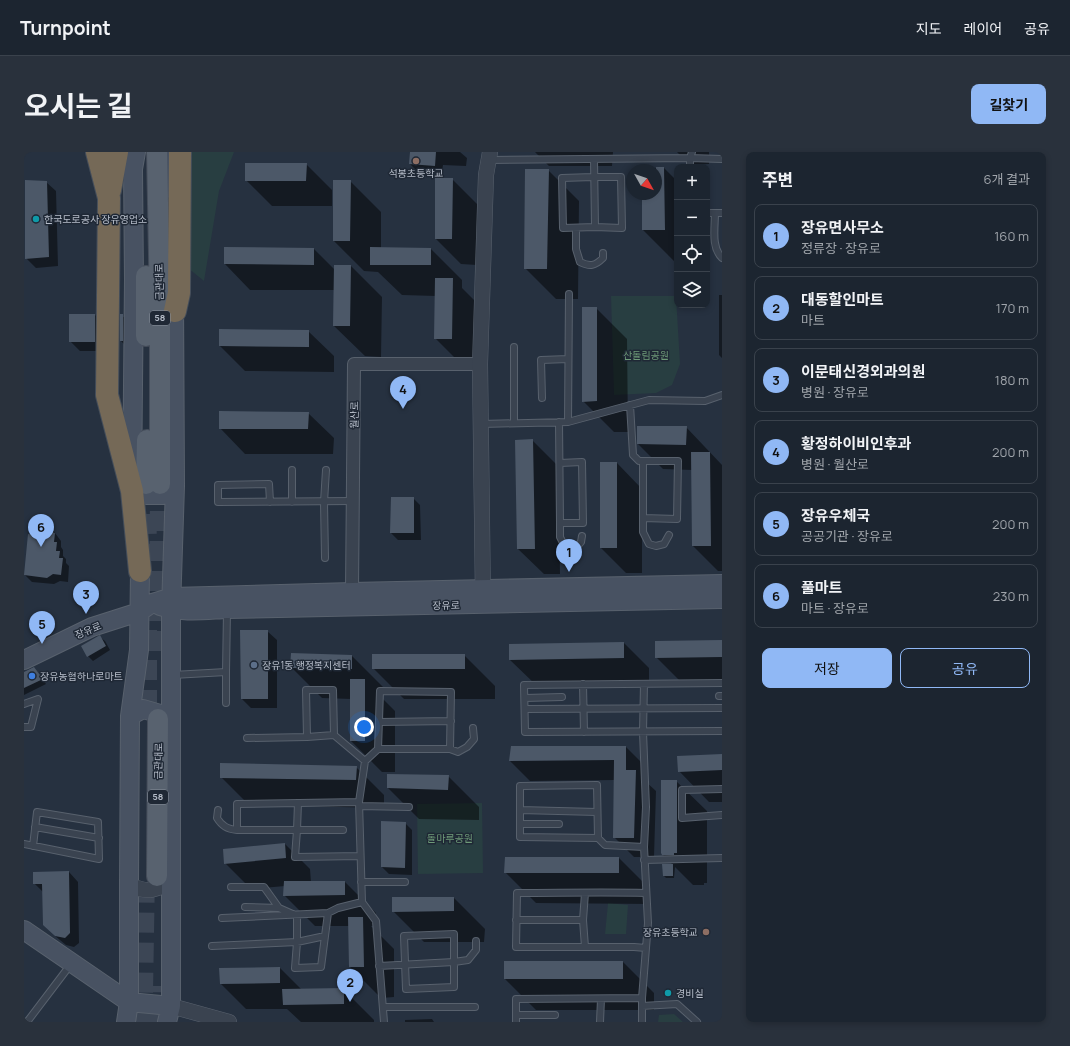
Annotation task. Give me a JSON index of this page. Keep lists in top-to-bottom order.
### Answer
{
  "streets": {
    "main road": ["금관대로", "58", "장유로"],
    "street": ["월산로"]
  },
  "crossings": [
    ["월산로", "장유로"]
  ],
  "parks": ["산돌림공원", "돌마루공원"],
  "places": [
    "석봉초등학교",
    "한국도로공사 장유영업소",
    "장유1동 행정복지센터",
    "장유농협하나로마트",
    "장유초등학교",
    "경비실"
  ],
  "north": "bottom right",
  "page": {
    "header": "Turnpoint",
    "nav": ["지도", "레이어", "공유"],
    "title": "오시는 길",
    "buttons": [
      "길찾기",
      ["저장", "공유"]
    ],
    "heading": ["주변", "6개 결과"],
    "map_buttons": ["+", "−"],
    "list": [
      {
        "mark": "1",
        "name": "장유면사무소",
        "note": "정류장 · 장유로",
        "value": "160 m"
      },
      {
        "mark": "2",
        "name": "대동할인마트",
        "note": "마트",
        "value": "170 m"
      },
      {
        "mark": "3",
        "name": "이문태신경외과의원",
        "note": "병원 · 장유로",
        "value": "180 m"
      },
      {
        "mark": "4",
        "name": "황정하이비인후과",
        "note": "병원 · 월산로",
        "value": "200 m"
      },
      {
        "mark": "5",
        "name": "장유우체국",
        "note": "공공기관 · 장유로",
        "value": "200 m"
      },
      {
        "mark": "6",
        "name": "풀마트",
        "note": "마트 · 장유로",
        "value": "230 m"
      }
    ],
    "pins": [
      "4",
      "6",
      "1",
      "3",
      "5",
      "2"
    ]
  }
}
